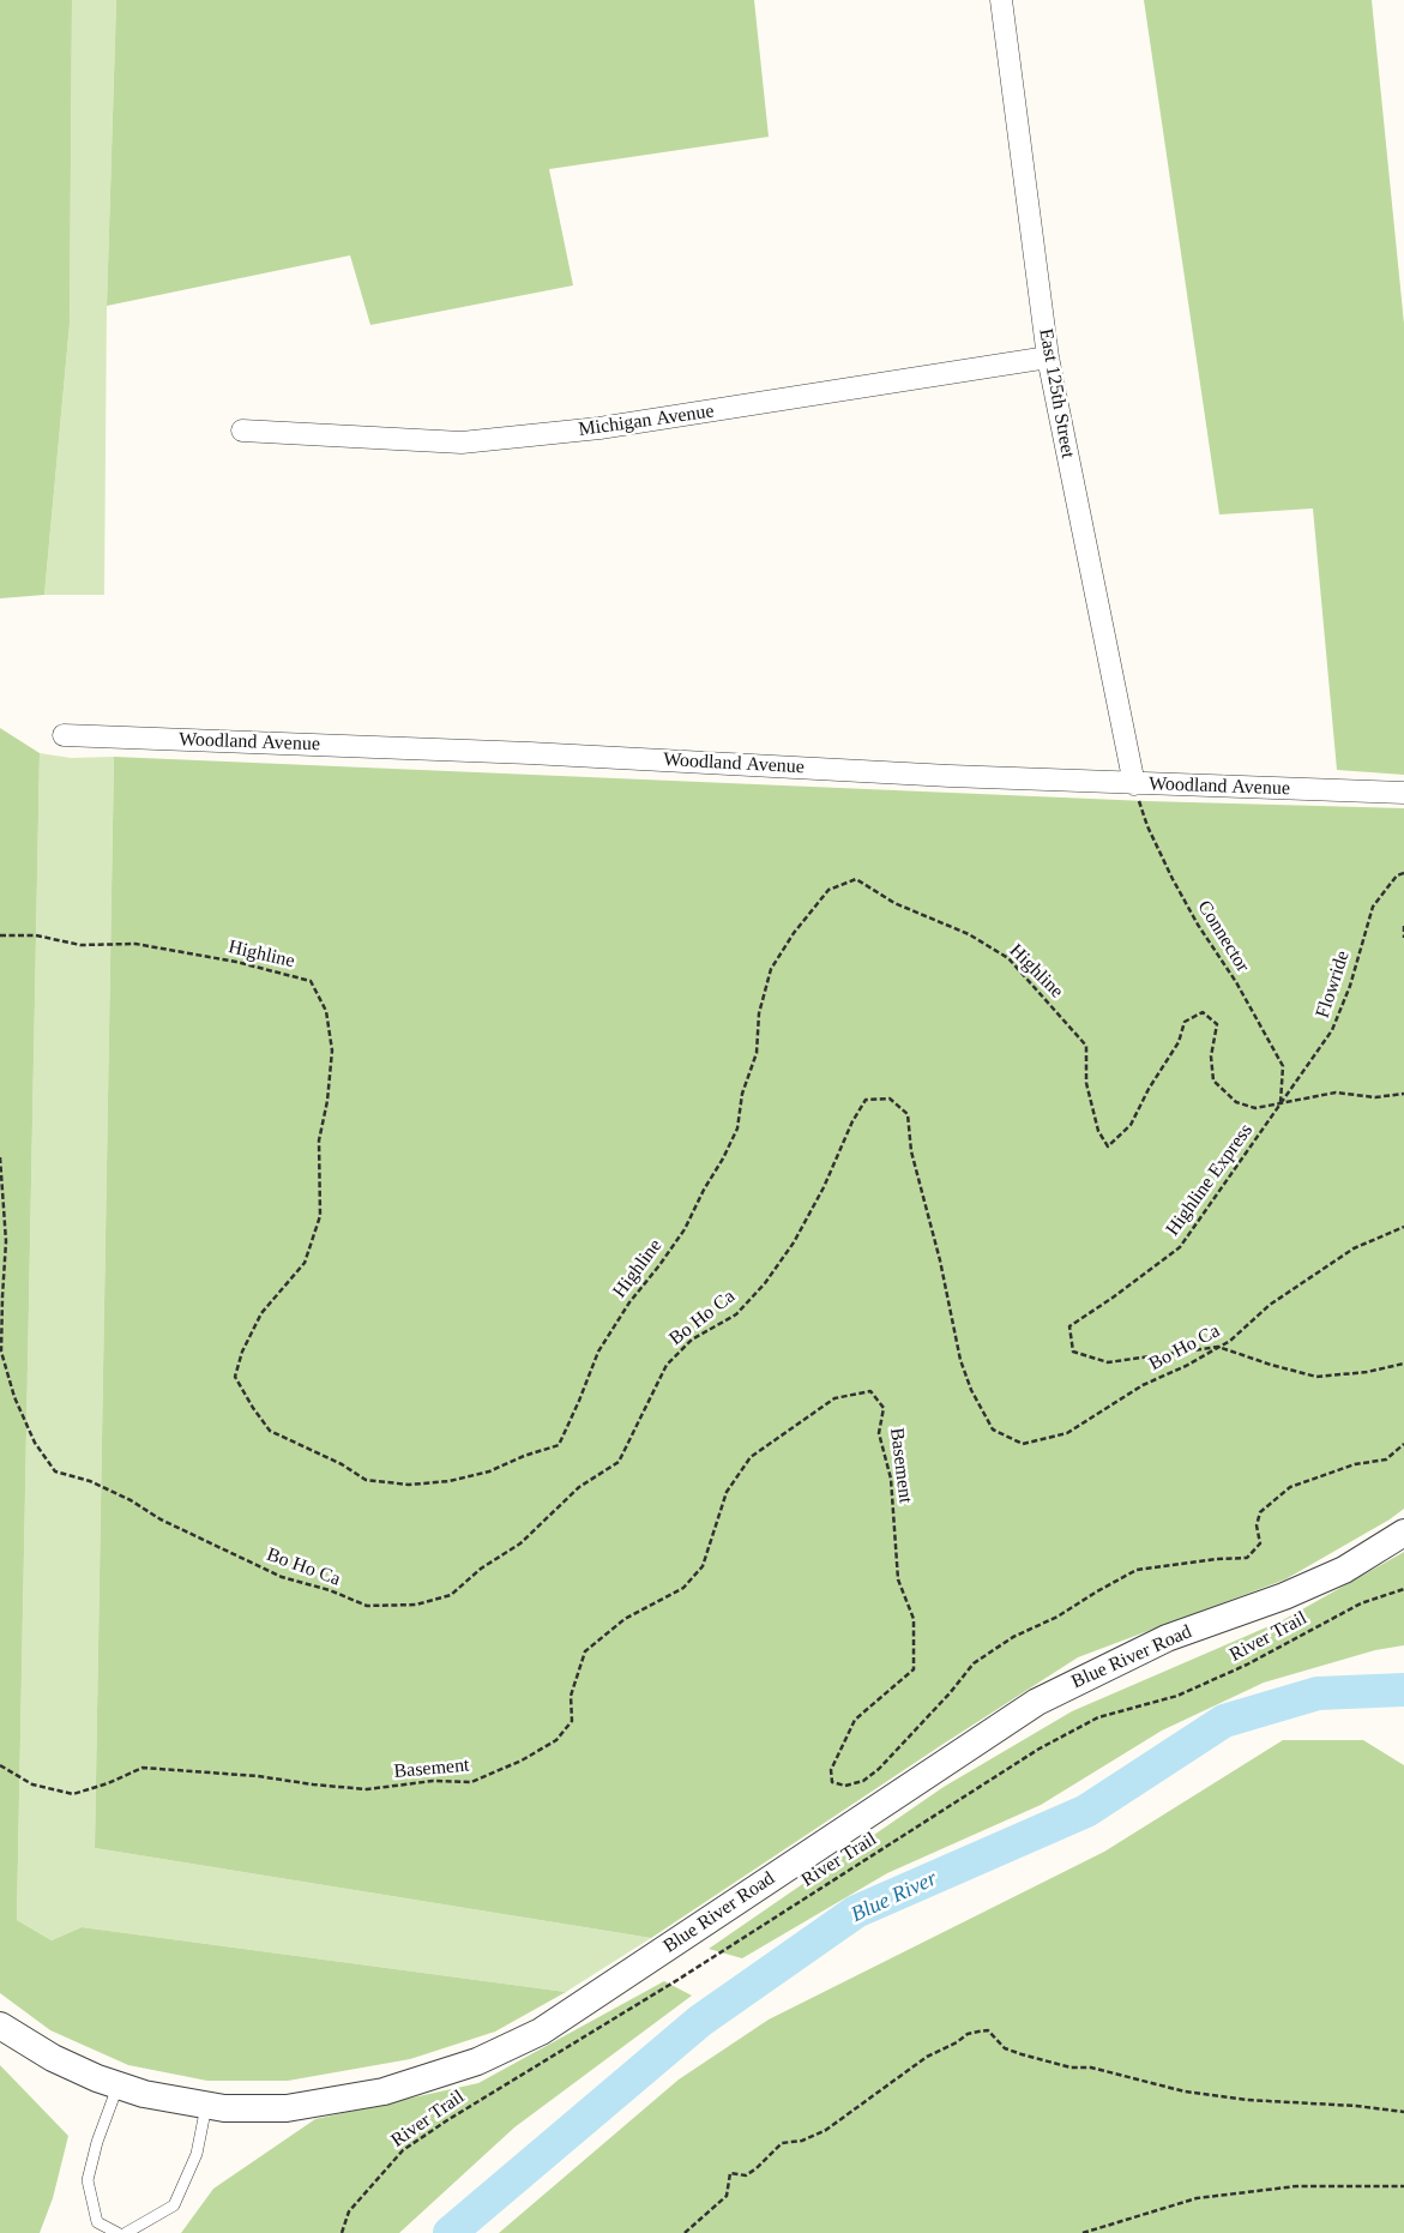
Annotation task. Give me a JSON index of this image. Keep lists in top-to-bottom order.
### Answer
{
  "streets": {
    "street": [
      "East 125th Street",
      "Michigan Avenue",
      "Woodland Avenue",
      "Blue River Road"
    ],
    "path": [
      "Connector",
      "Highline",
      "Flowride",
      "Highline Express",
      "Bo Ho Ca",
      "Basement",
      "River Trail"
    ]
  },
  "crossings": [
    ["East 125th Street", "Michigan Avenue"],
    ["East 125th Street", "Woodland Avenue"],
    ["East 125th Street", "Connector"],
    ["Woodland Avenue", "Connector"],
    ["Connector", "Highline"],
    ["Connector", "Flowride"],
    ["Connector", "Highline Express"],
    ["Highline", "Flowride"],
    ["Highline", "Highline Express"],
    ["Flowride", "Highline Express"],
    ["Highline Express", "Bo Ho Ca"]
  ],
  "water": ["Blue River"]
}
